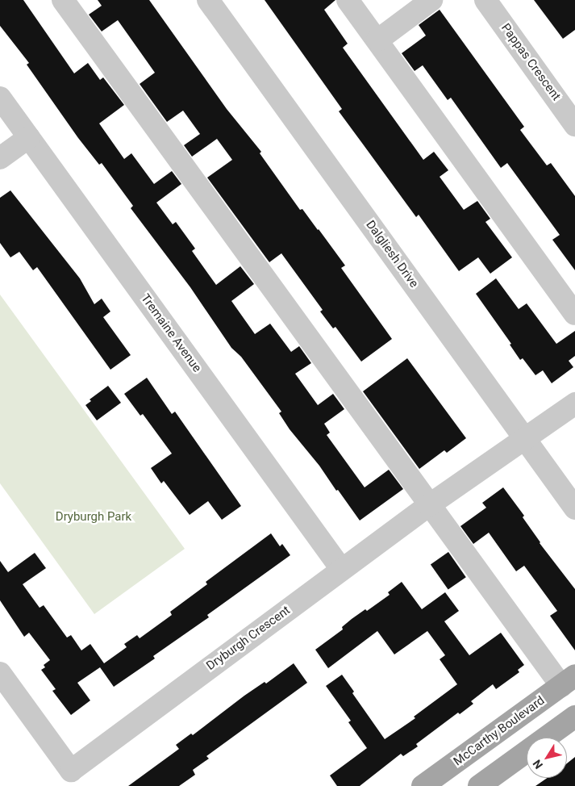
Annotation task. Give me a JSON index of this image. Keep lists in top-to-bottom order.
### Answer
{
  "streets": {
    "main road": ["McCarthy Boulevard"],
    "street": [
      "Pappas Crescent",
      "Dalgliesh Drive",
      "Tremaine Avenue",
      "Dryburgh Crescent"
    ]
  },
  "crossings": [
    ["Dalgliesh Drive", "Dryburgh Crescent"],
    ["Tremaine Avenue", "Dryburgh Crescent"]
  ],
  "parks": ["Dryburgh Park"],
  "north": "bottom left"
}
